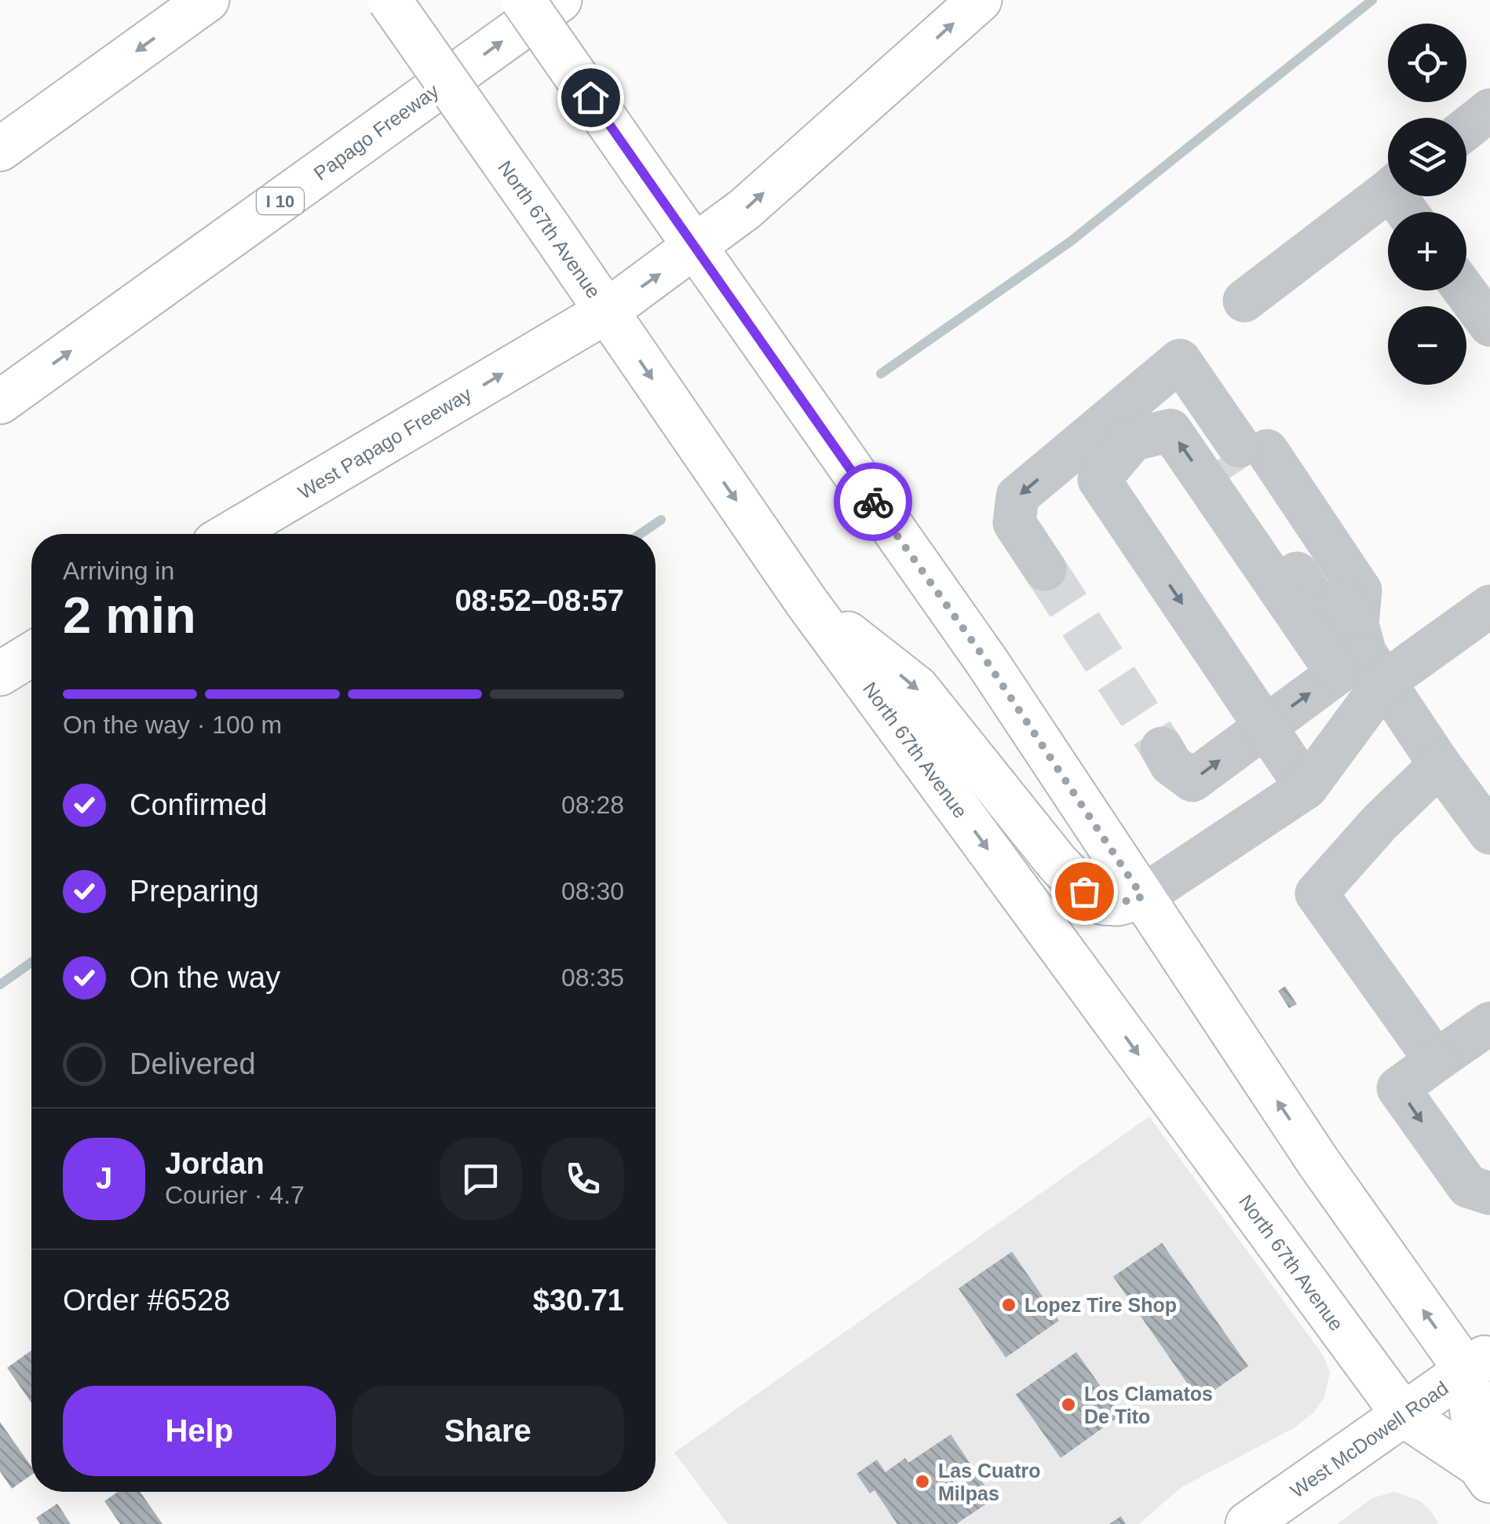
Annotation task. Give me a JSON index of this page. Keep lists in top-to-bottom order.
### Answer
{
  "streets": {
    "main road": [
      "Papago Freeway",
      "I 10",
      "North 67th Avenue",
      "West Papago Freeway",
      "West McDowell Road"
    ]
  },
  "crossings": [
    ["North 67th Avenue", "West Papago Freeway"],
    ["North 67th Avenue", "West McDowell Road"]
  ],
  "one_way": ["West Papago Freeway"],
  "places": ["Lopez Tire Shop", "Los Clamatos De Tito", "Las Cuatro Milpas"],
  "page": {
    "map_buttons": ["+", "−"],
    "heading": ["2 min", "Arriving in", "08:52–08:57"],
    "panel": [
      "Jordan",
      "Courier · 4.7",
      "Order #6528",
      "$30.71"
    ],
    "bar": "On the way · 100 m",
    "list": [
      ["Confirmed", "08:28"],
      ["Preparing", "08:30"],
      ["On the way", "08:35"],
      "Delivered"
    ],
    "round": "J",
    "buttons": ["Help", "Share"]
  }
}
